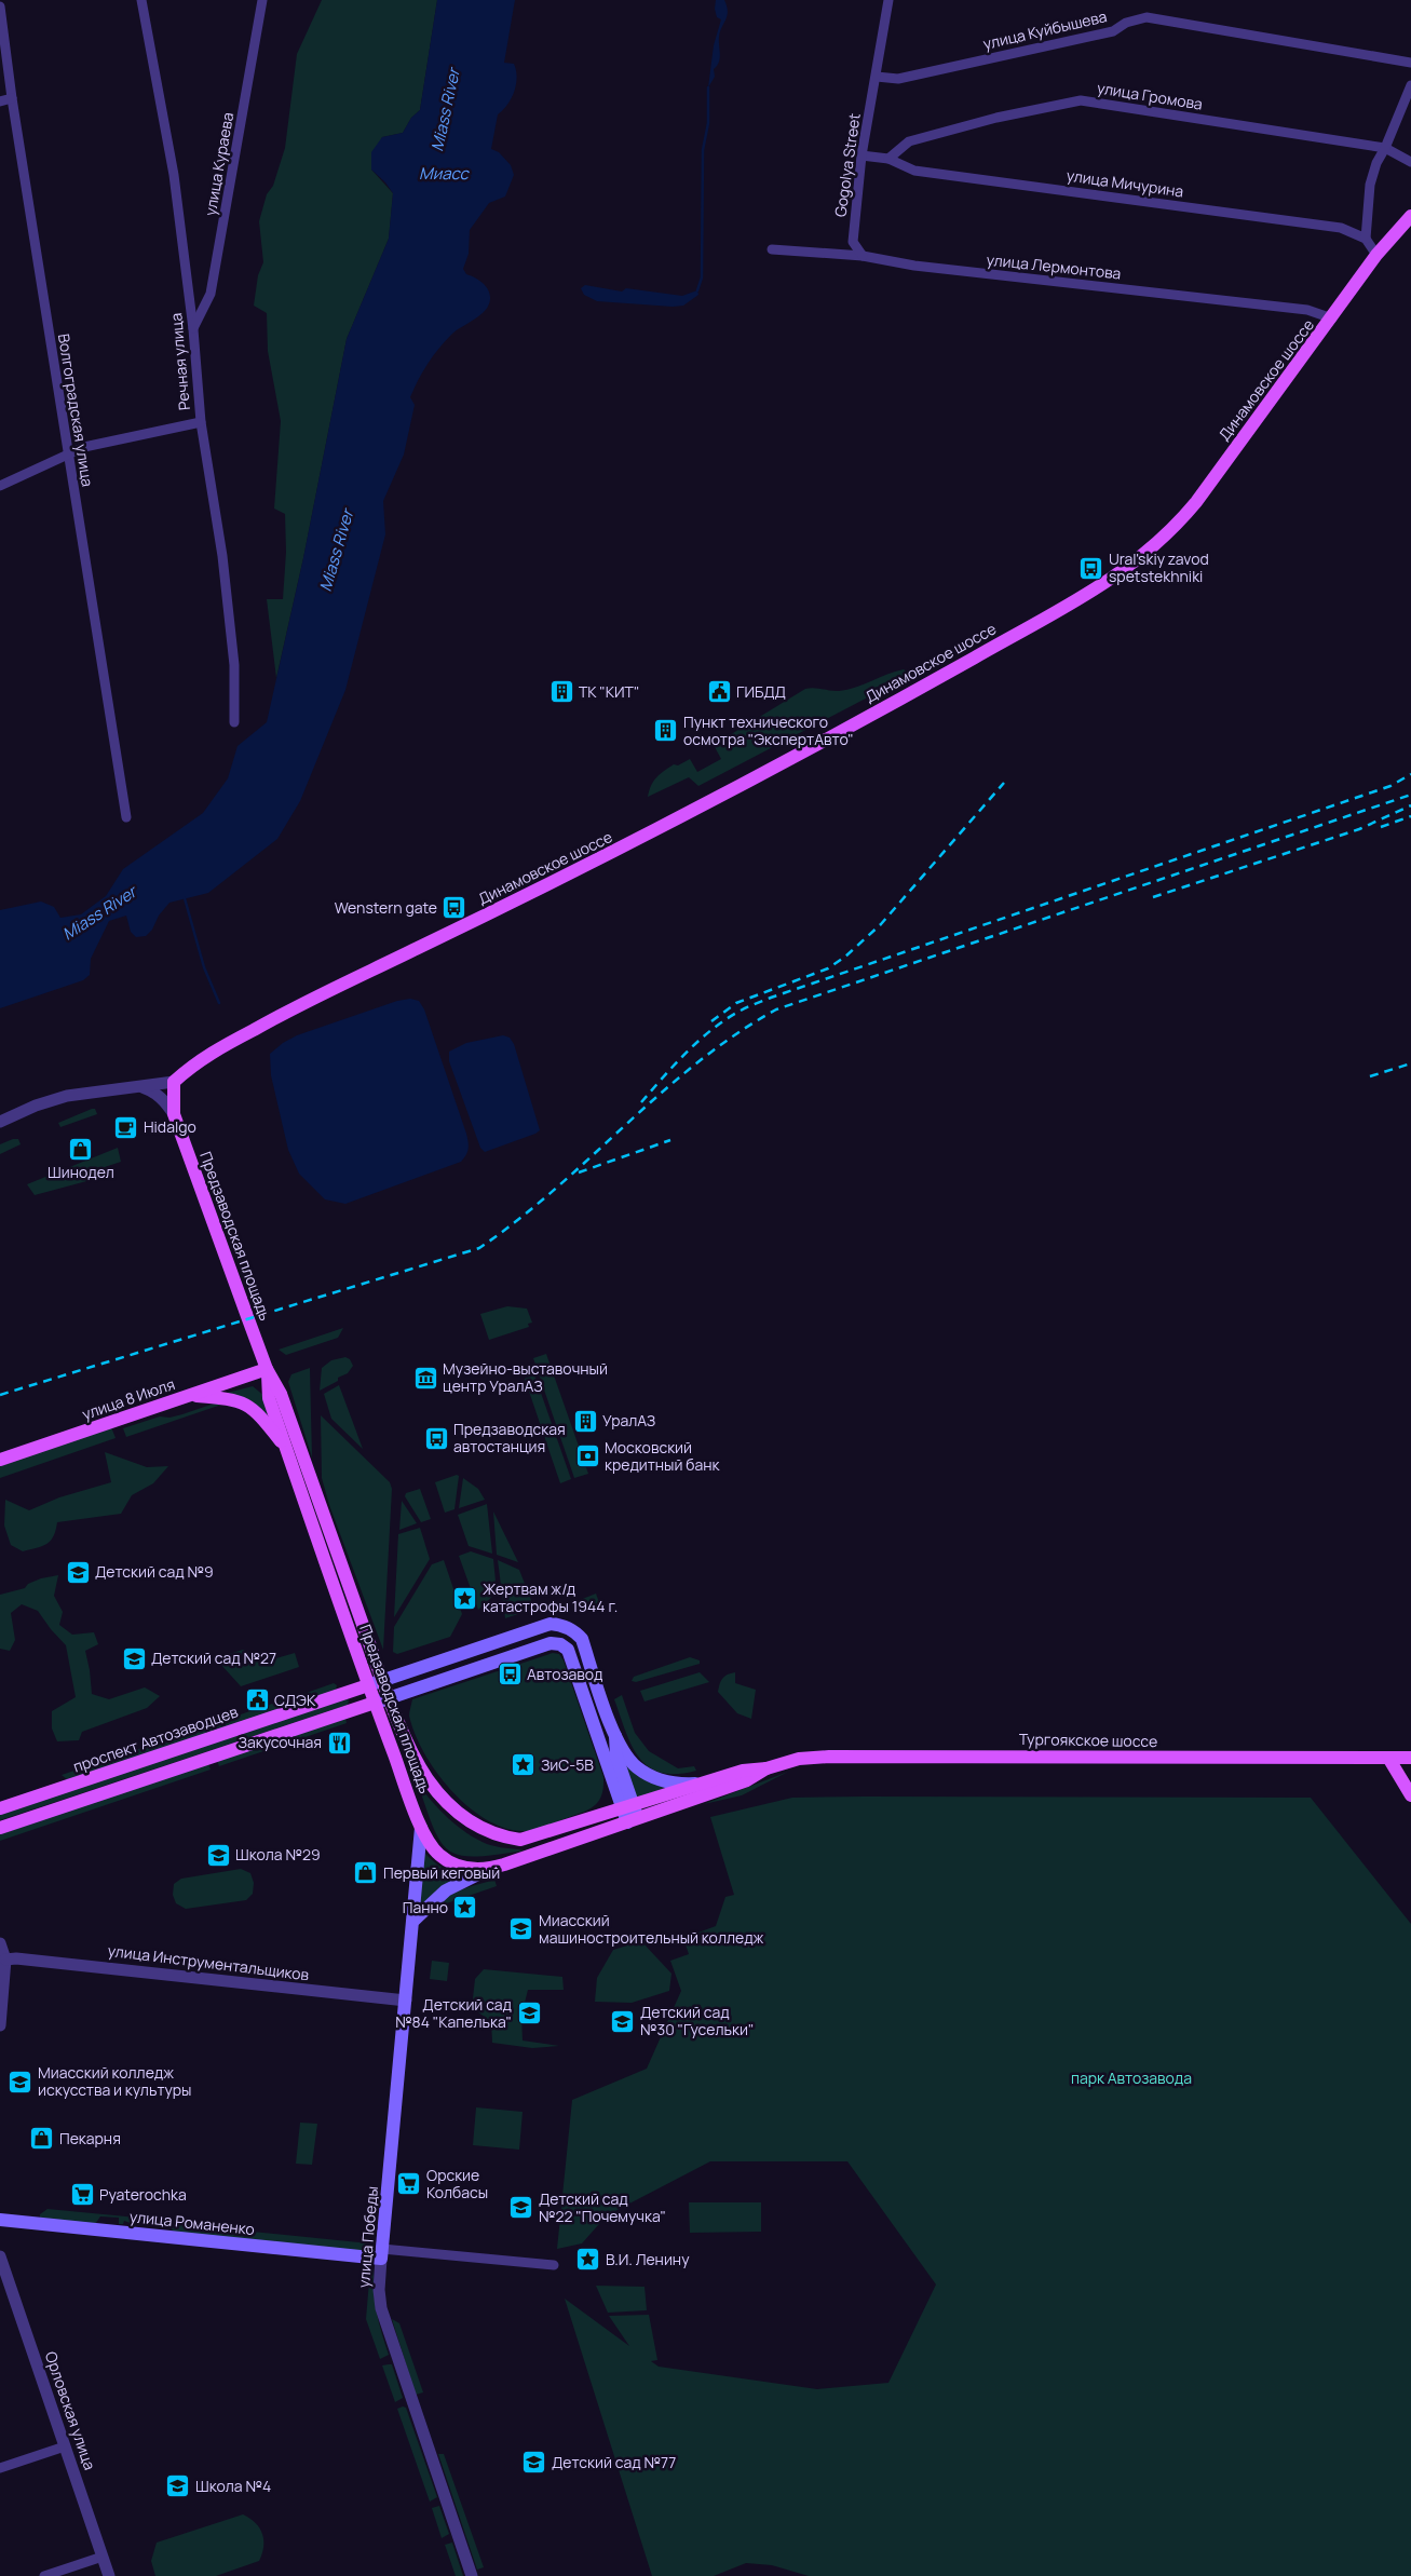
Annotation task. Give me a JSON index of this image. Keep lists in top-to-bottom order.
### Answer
{
  "streets": {
    "main road": [
      "Динамовское шоссе",
      "Предзаводская площадь",
      "улица 8 Июля",
      "проспект Автозаводцев",
      "Тургоякское шоссе",
      "улица Романенко",
      "улица Победы"
    ],
    "street": [
      "улица Куйбышева",
      "улица Громова",
      "улица Кураева",
      "Gogolya Street",
      "улица Мичурина",
      "улица Лермонтова",
      "Речная улица",
      "Волгоградская улица",
      "улица Инструментальщиков",
      "Орловская улица"
    ]
  },
  "crossings": [
    ["улица Куйбышева", "Gogolya Street"],
    ["улица Громова", "улица Мичурина"],
    ["улица Кураева", "Речная улица"],
    ["Gogolya Street", "улица Мичурина"],
    ["Gogolya Street", "улица Лермонтова"],
    ["улица Мичурина", "Динамовское шоссе"],
    ["улица Лермонтова", "Динамовское шоссе"],
    ["Предзаводская площадь", "улица 8 Июля"],
    ["Предзаводская площадь", "проспект Автозаводцев"],
    ["Предзаводская площадь", "Тургоякское шоссе"],
    ["Предзаводская площадь", "улица Победы"],
    ["улица Инструментальщиков", "улица Победы"],
    ["улица Романенко", "улица Победы"]
  ],
  "water": ["Miass River", "Миасс"],
  "parks": ["парк Автозавода"],
  "places": {
    "bus stop": [
      "Ural'skiy zavod spetstekhniki",
      "Wenstern gate",
      "Предзаводская автостанция",
      "Автозавод"
    ],
    "building": ["ТК \"КИТ\"", "Пункт технического осмотра \"ЭкспертАвто\"", "УралАЗ"],
    "public building": ["ГИБДД", "СДЭК"],
    "cafe": ["Hidalgo"],
    "shop": ["Шинодел", "Первый кеговый", "Пекарня"],
    "museum": ["Музейно-выставочный центр УралАЗ"],
    "bank": ["Московский кредитный банк"],
    "school or university": [
      "Детский сад №9",
      "Детский сад №27",
      "Школа №29",
      "Миасский машиностроительный колледж",
      "Детский сад №84 \"Капелька\"",
      "Детский сад №30 \"Гусельки\"",
      "Миасский колледж искусства и культуры",
      "Детский сад №22 \"Почемучка\"",
      "Детский сад №77",
      "Школа №4"
    ],
    "place": [
      "Жертвам ж/д катастрофы 1944 г.",
      "ЗиС-5В",
      "Панно",
      "В.И. Ленину"
    ],
    "restaurant": ["Закусочная"],
    "supermarket": ["Орские Колбасы", "Pyaterochka"]
  }
}
